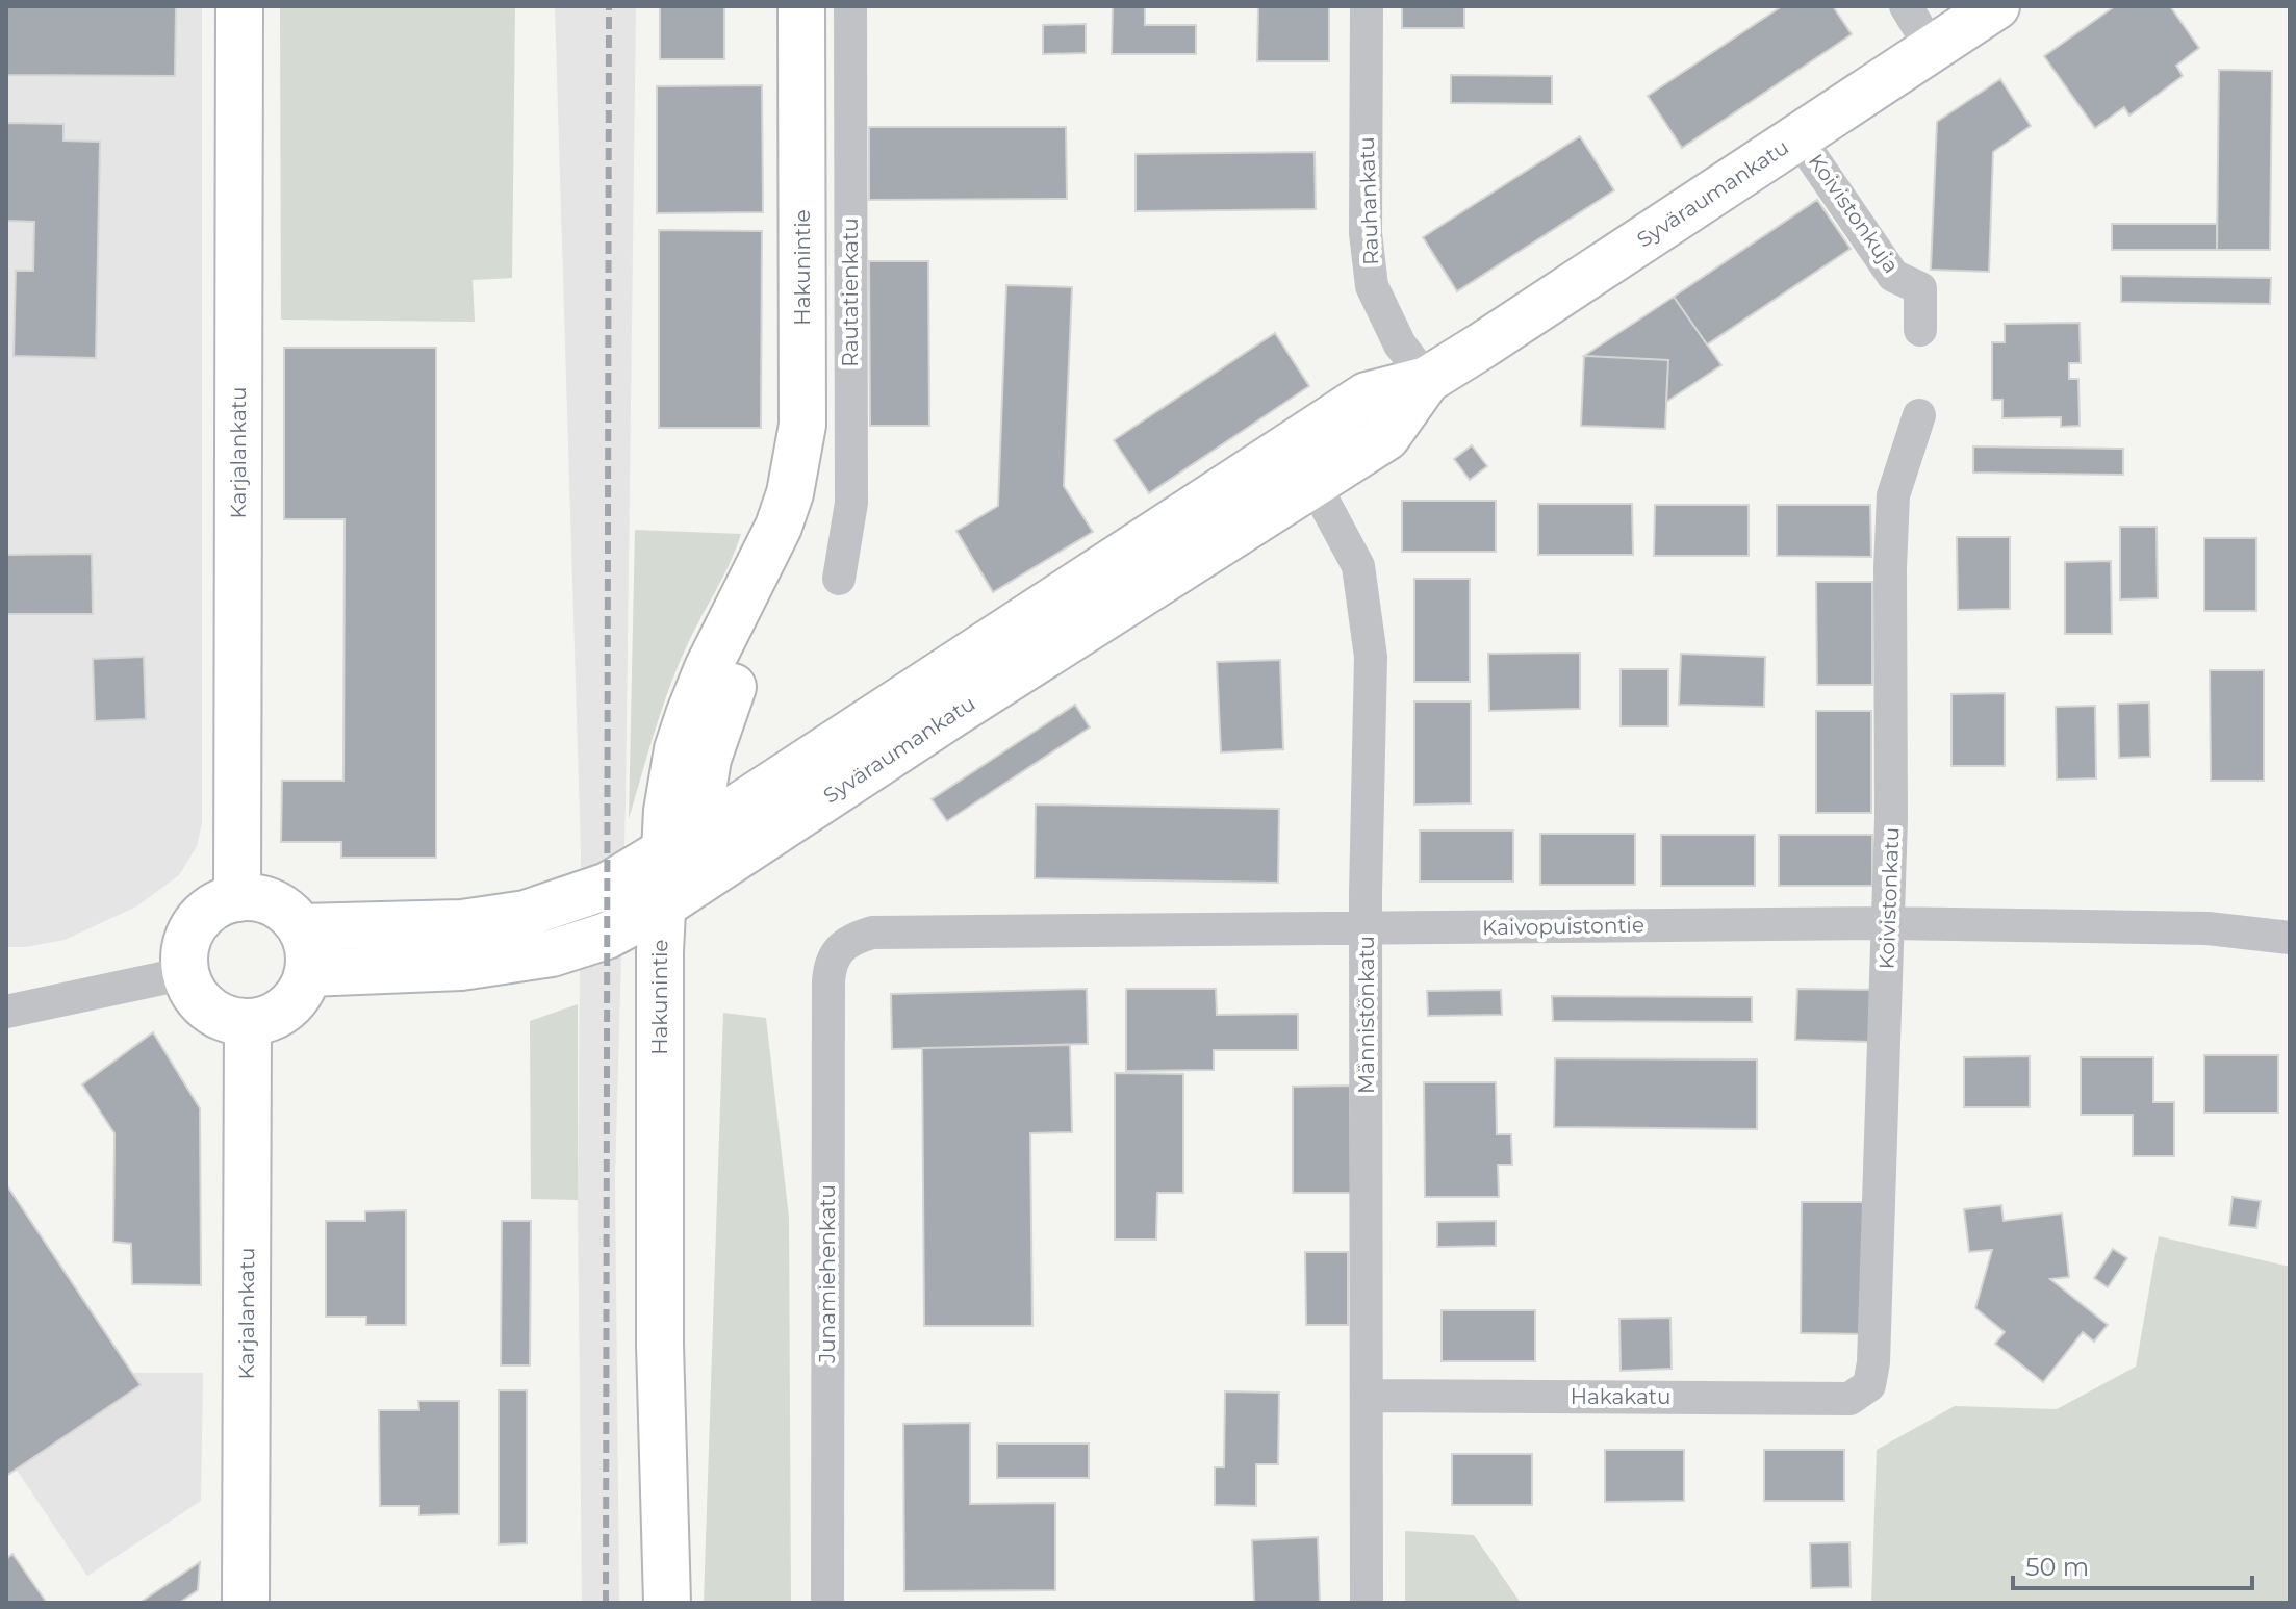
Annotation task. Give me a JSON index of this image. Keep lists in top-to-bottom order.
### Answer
{
  "streets": {
    "main road": ["Syväraumankatu", "Hakunintie", "Karjalankatu"],
    "street": [
      "Rauhankatu",
      "Koivistonkuja",
      "Rautatienkatu",
      "Koivistonkatu",
      "Kaivopuistontie",
      "Männistönkatu",
      "Junamiehenkatu",
      "Hakakatu"
    ]
  },
  "crossings": [
    ["Syväraumankatu", "Rauhankatu"],
    ["Syväraumankatu", "Koivistonkuja"],
    ["Syväraumankatu", "Hakunintie"],
    ["Syväraumankatu", "Karjalankatu"],
    ["Syväraumankatu", "Männistönkatu"],
    ["Koivistonkatu", "Kaivopuistontie"],
    ["Koivistonkatu", "Hakakatu"],
    ["Kaivopuistontie", "Männistönkatu"],
    ["Kaivopuistontie", "Junamiehenkatu"],
    ["Männistönkatu", "Hakakatu"]
  ],
  "scale_bar": "50 m"
}
